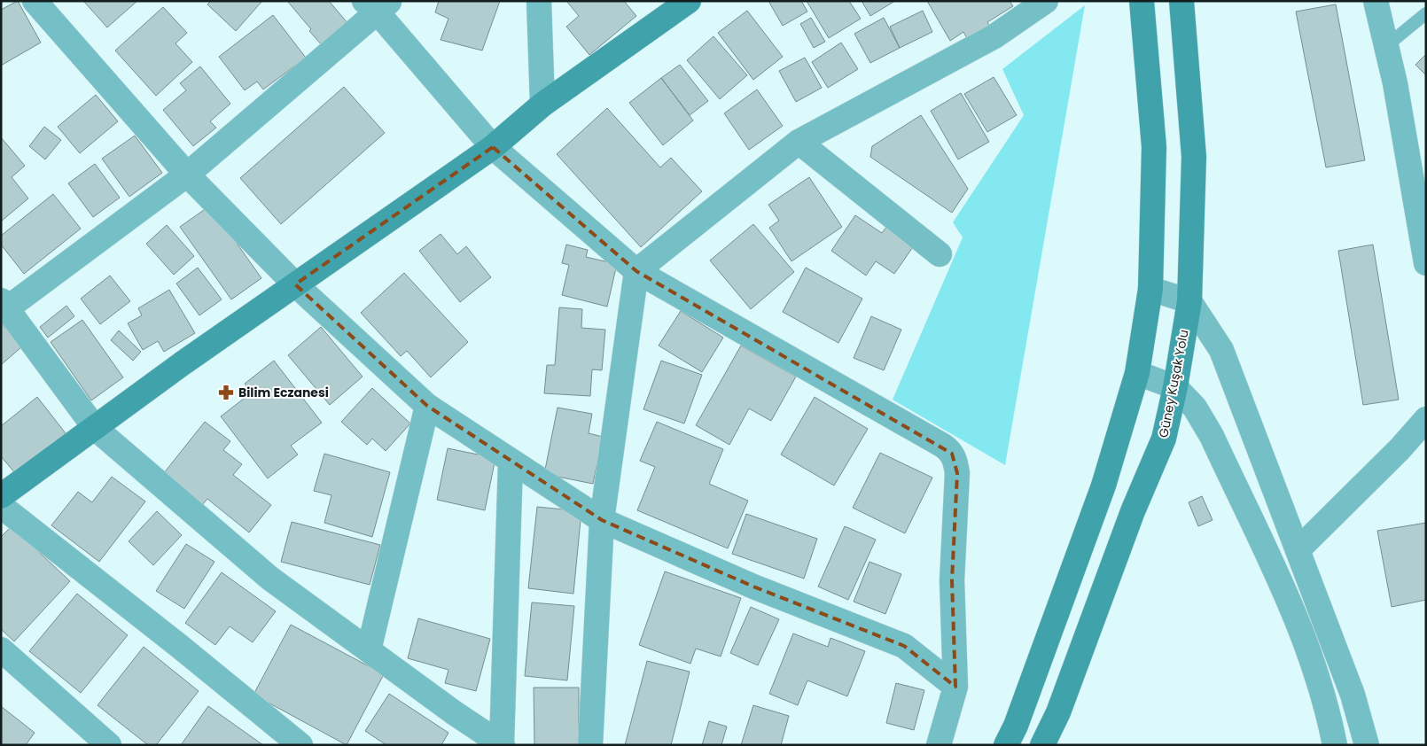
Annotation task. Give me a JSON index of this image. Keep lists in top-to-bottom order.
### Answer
{
  "streets": {
    "main road": ["Güney Kuşak Yolu"]
  },
  "places": {
    "pharmacy": ["Bilim Eczanesi"]
  }
}
